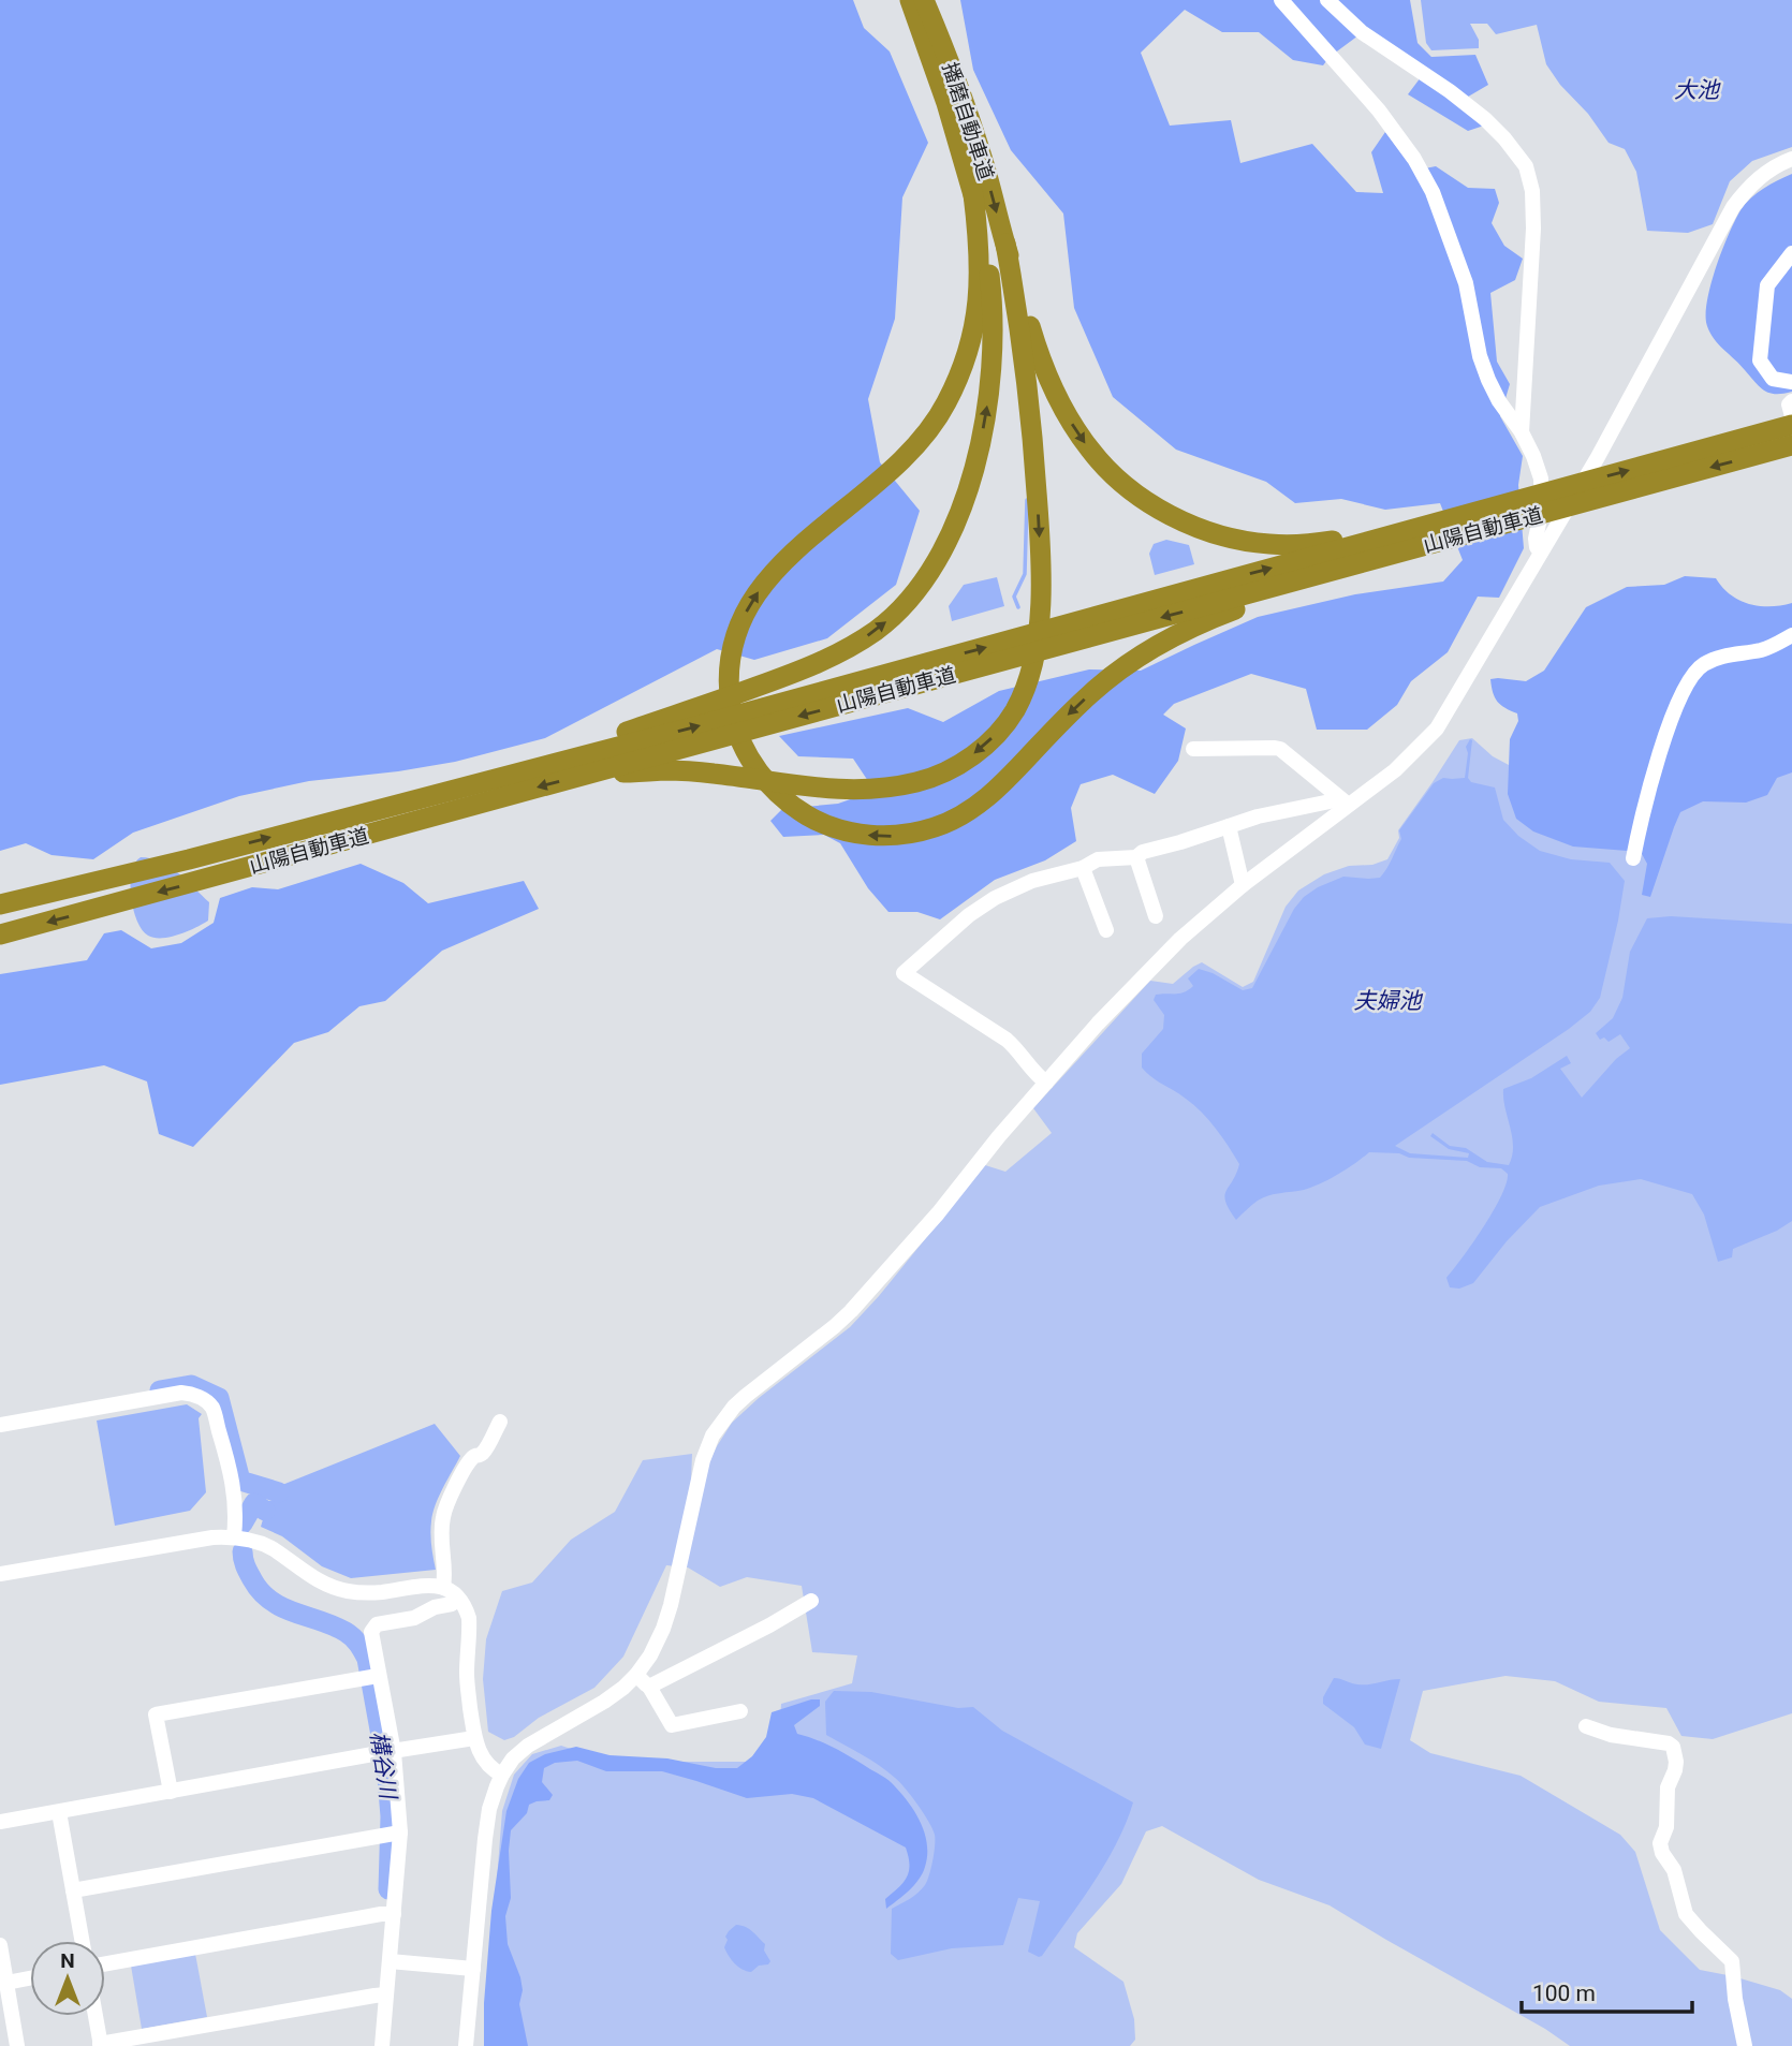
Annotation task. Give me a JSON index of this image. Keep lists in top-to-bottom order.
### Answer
{
  "streets": {
    "highway": ["播磨自動車道", "山陽自動車道"]
  },
  "water": ["大池", "夫婦池", "構谷川"],
  "scale_bar": "100 m",
  "north": "top"
}
